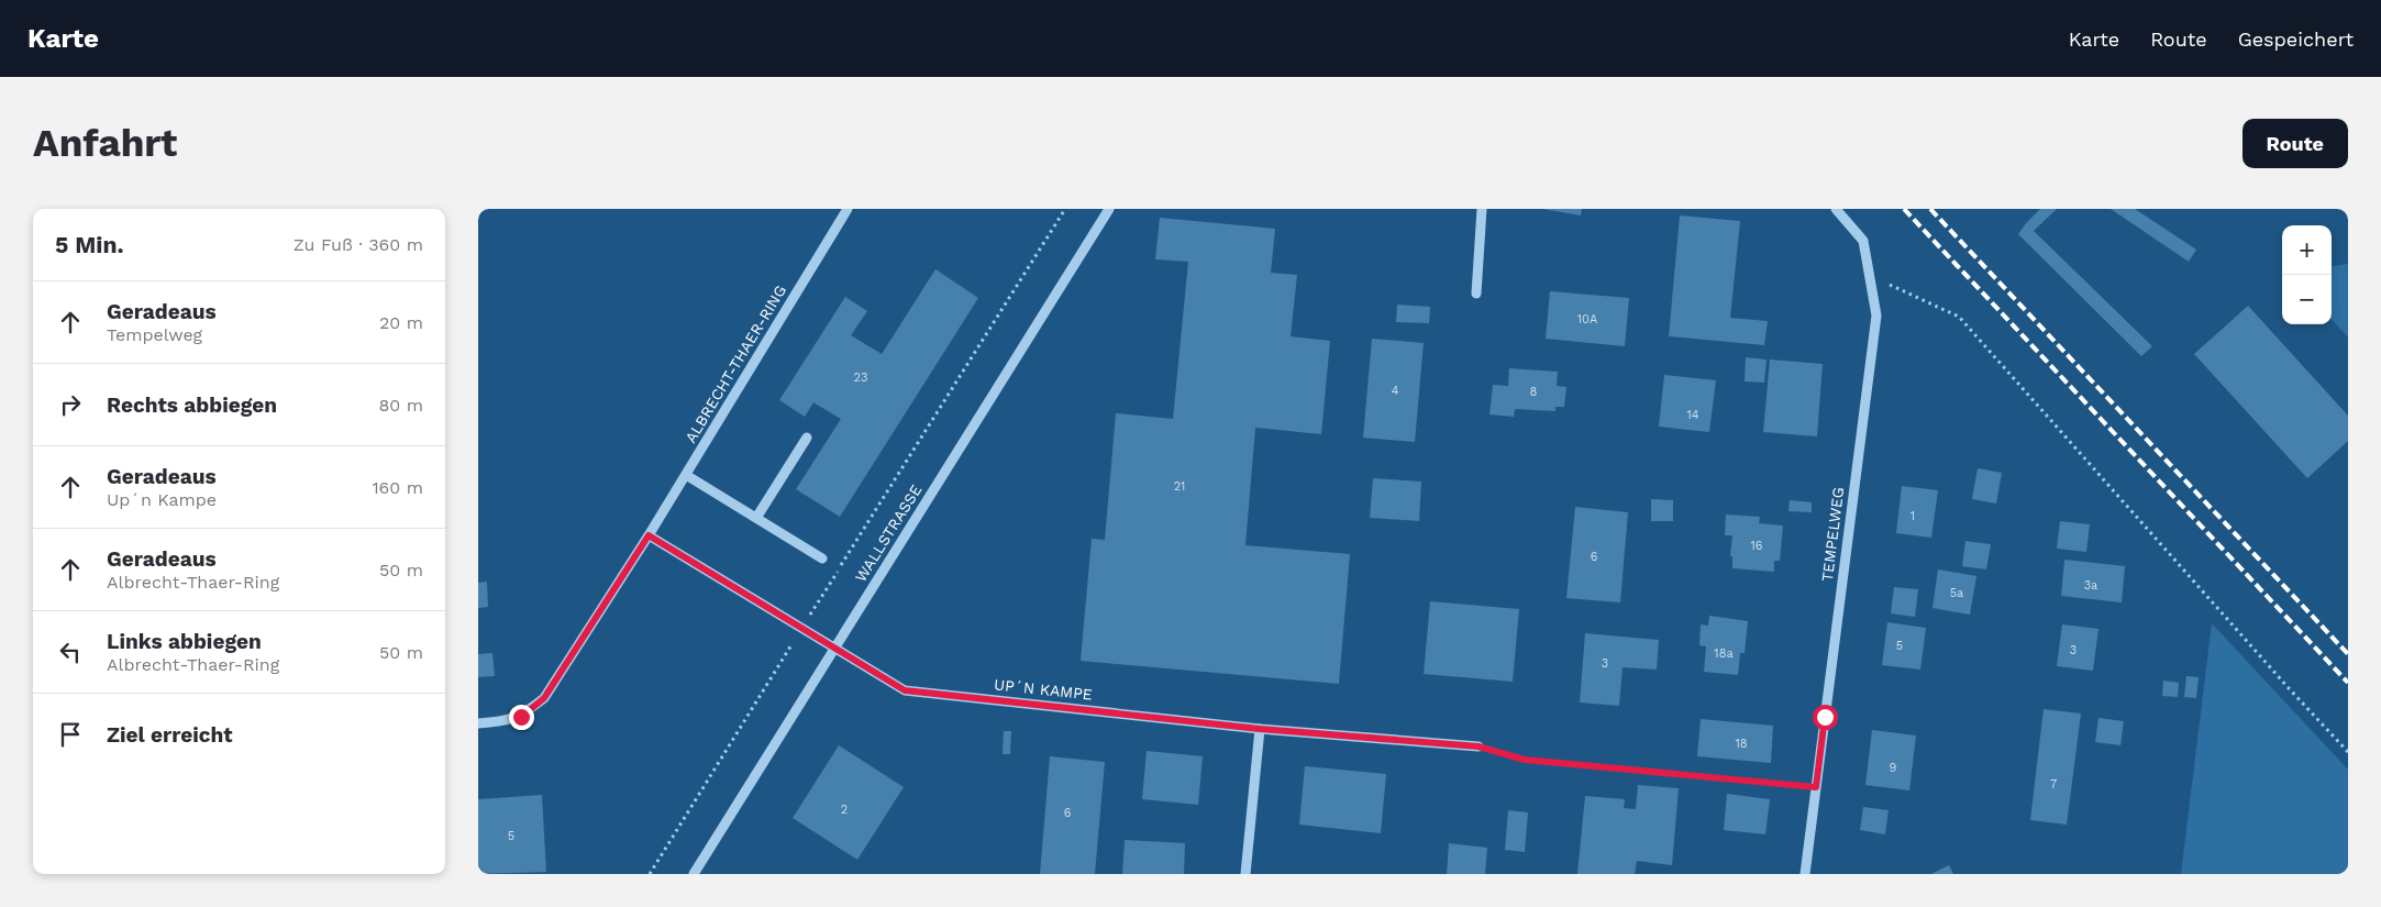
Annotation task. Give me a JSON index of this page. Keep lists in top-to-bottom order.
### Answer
{
  "streets": {
    "street": [
      "ALBRECHT-THAER-RING",
      "WALLSTRASSE",
      "TEMPELWEG",
      "UP´N KAMPE"
    ]
  },
  "crossings": [
    ["WALLSTRASSE", "UP´N KAMPE"]
  ],
  "house_numbers": [
    "10A",
    "23",
    "4",
    "8",
    "14",
    "21",
    "1",
    "16",
    "6",
    "3a",
    "5a",
    "5",
    "3",
    "18a",
    "3",
    "18",
    "9",
    "7",
    "2",
    "6",
    "5"
  ],
  "page": {
    "header": "Karte",
    "nav": ["Karte", "Route", "Gespeichert"],
    "buttons": "Route",
    "title": "Anfahrt",
    "heading": ["5 Min.", "Zu Fuß · 360 m"],
    "map_buttons": ["+", "−"],
    "list": [
      ["Geradeaus", "Tempelweg", "20 m"],
      ["Rechts abbiegen", "80 m"],
      ["Geradeaus", "Up´n Kampe", "160 m"],
      ["Geradeaus", "Albrecht-Thaer-Ring", "50 m"],
      ["Links abbiegen", "Albrecht-Thaer-Ring", "50 m"],
      "Ziel erreicht"
    ]
  }
}
